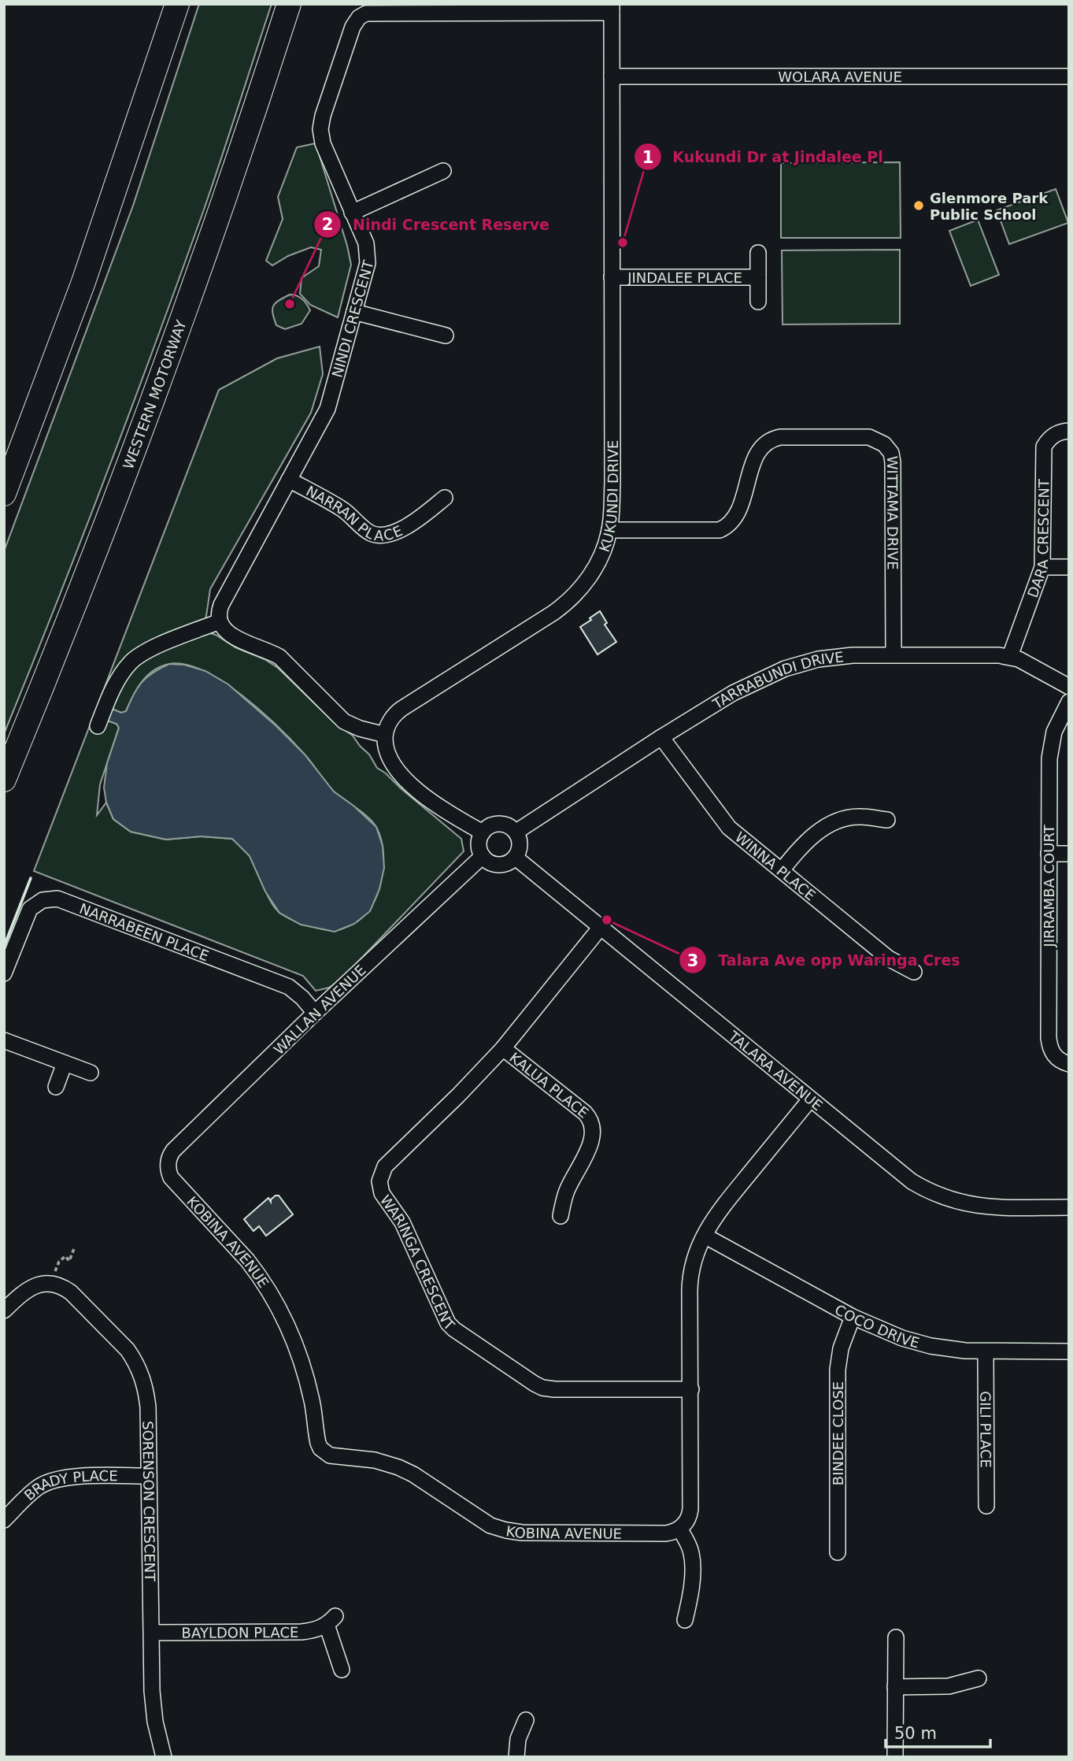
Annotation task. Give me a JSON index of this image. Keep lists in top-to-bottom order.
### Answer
{
  "streets": {
    "highway": ["WESTERN MOTORWAY"],
    "street": [
      "WOLARA AVENUE",
      "JINDALEE PLACE",
      "NINDI CRESCENT",
      "KUKUNDI DRIVE",
      "NARRAN PLACE",
      "WITTAMA DRIVE",
      "DARA CRESCENT",
      "TARRABUNDI DRIVE",
      "WINNA PLACE",
      "JIRRAMBA COURT",
      "NARRABEEN PLACE",
      "WALLAN AVENUE",
      "TALARA AVENUE",
      "KALUA PLACE",
      "KOBINA AVENUE",
      "WARINGA CRESCENT",
      "COCO DRIVE",
      "GILI PLACE",
      "BINDEE CLOSE",
      "BRADY PLACE",
      "SORENSON CRESCENT",
      "BAYLDON PLACE"
    ]
  },
  "crossings": [
    ["WOLARA AVENUE", "KUKUNDI DRIVE"],
    ["JINDALEE PLACE", "KUKUNDI DRIVE"],
    ["NINDI CRESCENT", "KUKUNDI DRIVE"],
    ["NINDI CRESCENT", "NARRAN PLACE"],
    ["KUKUNDI DRIVE", "WITTAMA DRIVE"],
    ["WITTAMA DRIVE", "TARRABUNDI DRIVE"],
    ["DARA CRESCENT", "TARRABUNDI DRIVE"],
    ["TARRABUNDI DRIVE", "WINNA PLACE"],
    ["TARRABUNDI DRIVE", "WALLAN AVENUE"],
    ["TARRABUNDI DRIVE", "TALARA AVENUE"],
    ["NARRABEEN PLACE", "WALLAN AVENUE"],
    ["WALLAN AVENUE", "TALARA AVENUE"],
    ["WALLAN AVENUE", "KOBINA AVENUE"],
    ["TALARA AVENUE", "WARINGA CRESCENT"],
    ["KALUA PLACE", "WARINGA CRESCENT"],
    ["COCO DRIVE", "GILI PLACE"],
    ["COCO DRIVE", "BINDEE CLOSE"],
    ["BRADY PLACE", "SORENSON CRESCENT"],
    ["SORENSON CRESCENT", "BAYLDON PLACE"]
  ],
  "places": [
    "Glenmore Park Public School",
    "Kukundi Dr at Jindalee Pl",
    "Nindi Crescent Reserve",
    "Talara Ave opp Waringa Cres"
  ],
  "scale_bar": "50 m"
}
